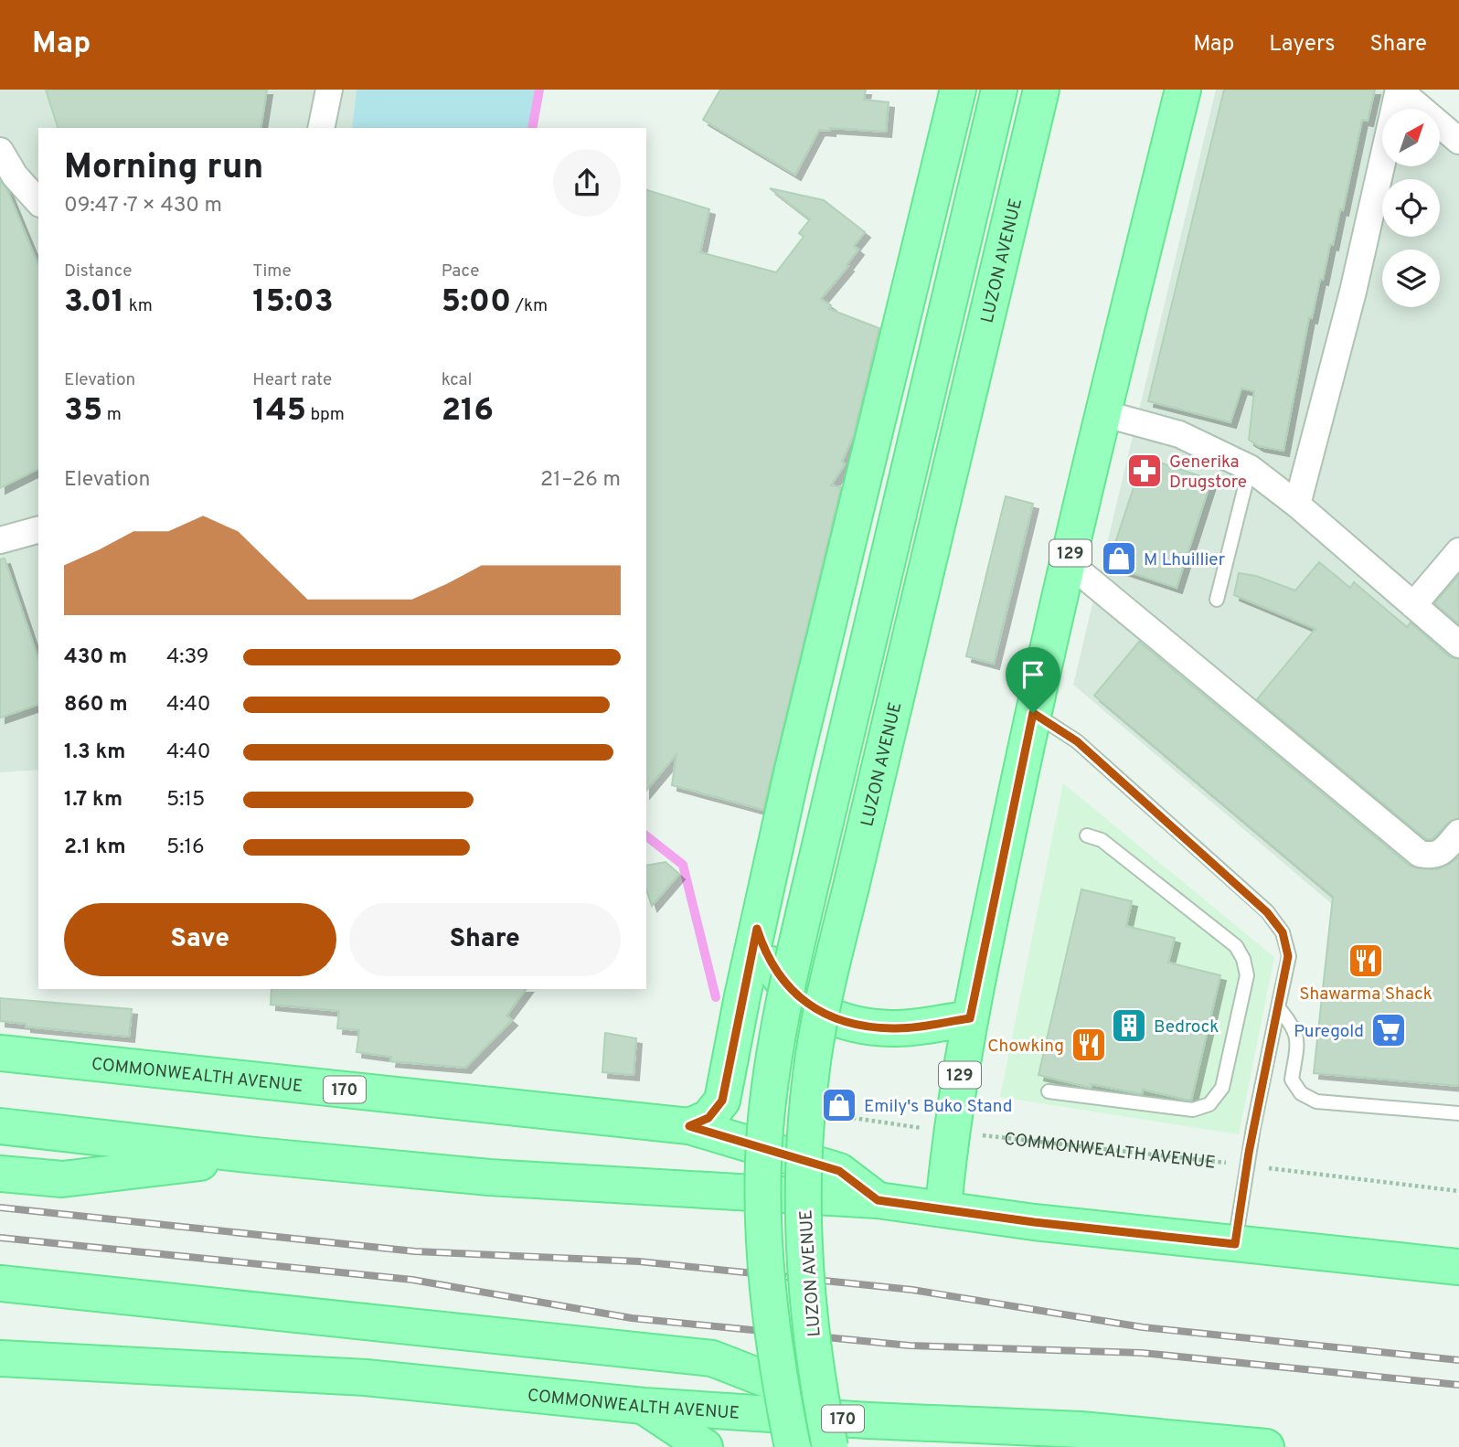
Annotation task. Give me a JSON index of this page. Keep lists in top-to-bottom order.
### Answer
{
  "streets": {
    "main road": [
      "LUZON AVENUE",
      "129",
      "COMMONWEALTH AVENUE",
      "170"
    ]
  },
  "crossings": [
    ["129", "COMMONWEALTH AVENUE"]
  ],
  "places": {
    "pharmacy": ["Generika Drugstore"],
    "shop": ["M Lhuillier", "Emily's Buko Stand"],
    "restaurant": ["Shawarma Shack", "Chowking"],
    "building": ["Bedrock"],
    "supermarket": ["Puregold"]
  },
  "north": "top right",
  "page": {
    "header": "Map",
    "nav": ["Map", "Layers", "Share"],
    "heading": ["Morning run", "09:47 · 7 × 430 m"],
    "stats": [
      ["Distance", "3.01 km"],
      ["Time", "15:03"],
      ["Pace", "5:00 /km"],
      ["Elevation", "35 m"],
      ["Heart rate", "145 bpm"],
      ["kcal", "216"]
    ],
    "chart": ["Elevation", "21–26 m"],
    "list": [
      {
        "name": "430 m",
        "note": "4:39"
      },
      {
        "name": "860 m",
        "note": "4:40"
      },
      {
        "name": "1.3 km",
        "note": "4:40"
      },
      {
        "name": "1.7 km",
        "note": "5:15"
      },
      {
        "name": "2.1 km",
        "note": "5:16"
      }
    ],
    "buttons": ["Save", "Share"]
  }
}
